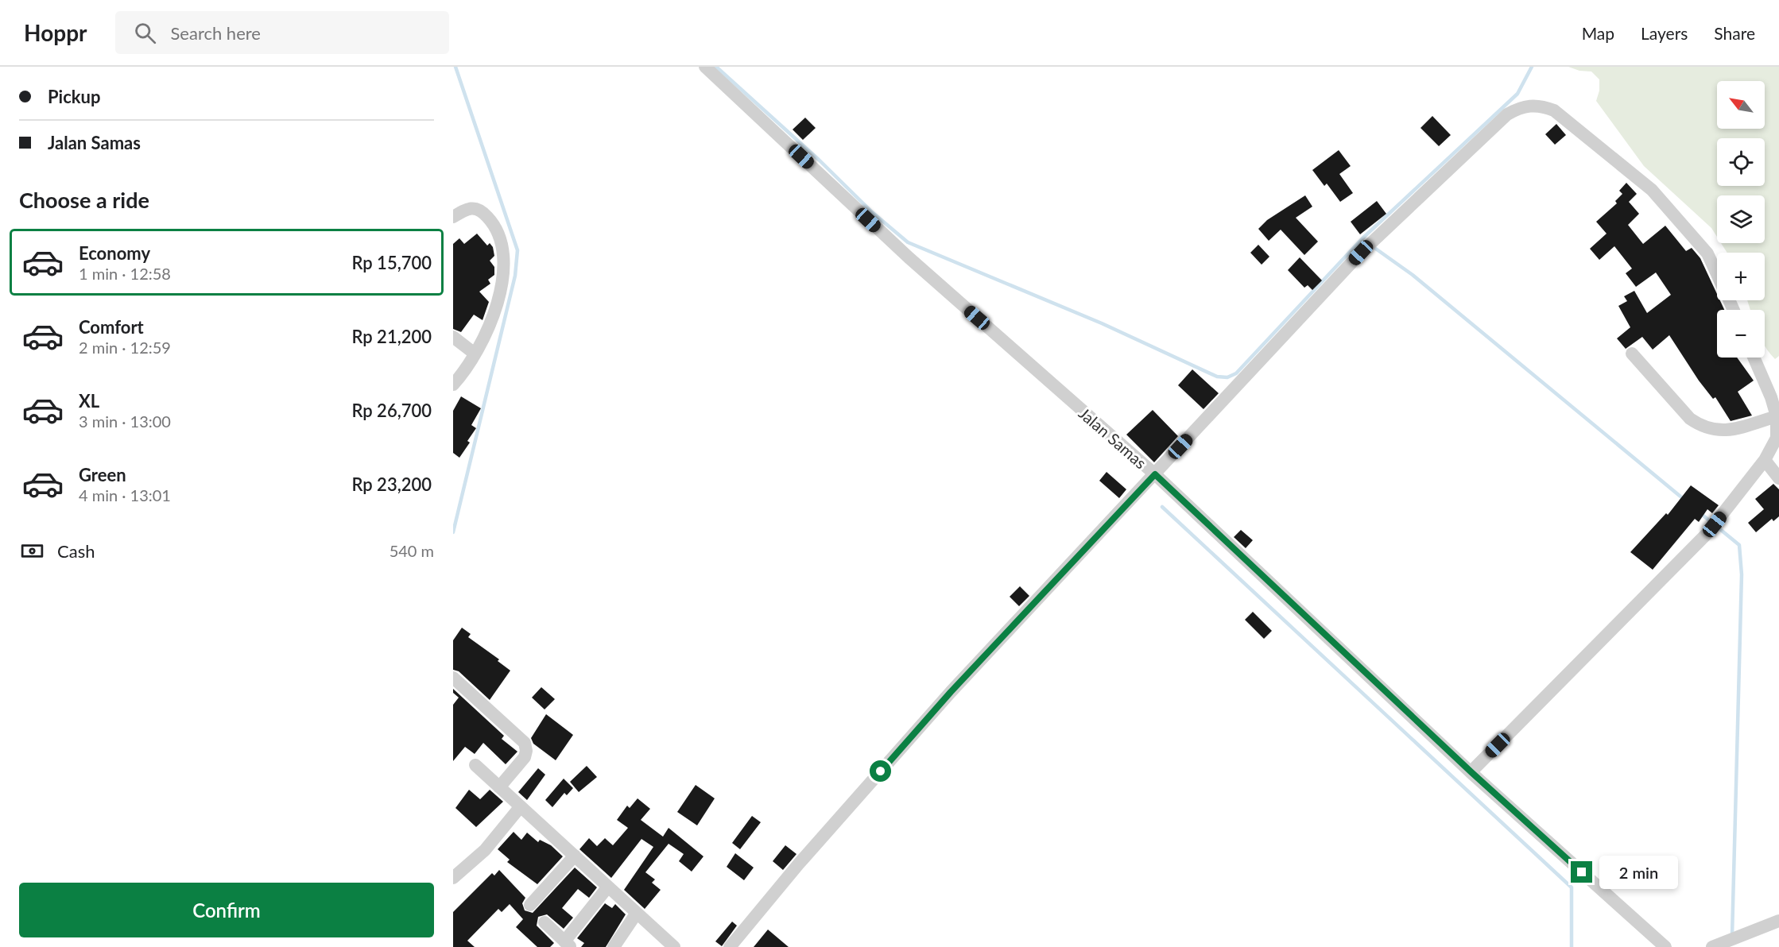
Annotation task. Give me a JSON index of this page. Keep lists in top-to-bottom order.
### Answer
{
  "streets": {
    "street": ["Jalan Samas"]
  },
  "north": "top left",
  "page": {
    "header": "Hoppr",
    "search": "Search here",
    "nav": ["Map", "Layers", "Share"],
    "banner": ["Pickup", "Jalan Samas"],
    "map_buttons": ["+", "−"],
    "heading": "Choose a ride",
    "list": [
      {
        "name": "Economy",
        "note": "1 min · 12:58",
        "value": "Rp 15,700"
      },
      {
        "name": "Comfort",
        "note": "2 min · 12:59",
        "value": "Rp 21,200"
      },
      {
        "name": "XL",
        "note": "3 min · 13:00",
        "value": "Rp 26,700"
      },
      {
        "name": "Green",
        "note": "4 min · 13:01",
        "value": "Rp 23,200"
      }
    ],
    "pay": ["Cash", "540 m"],
    "bubble": "2 min",
    "buttons": "Confirm"
  }
}
